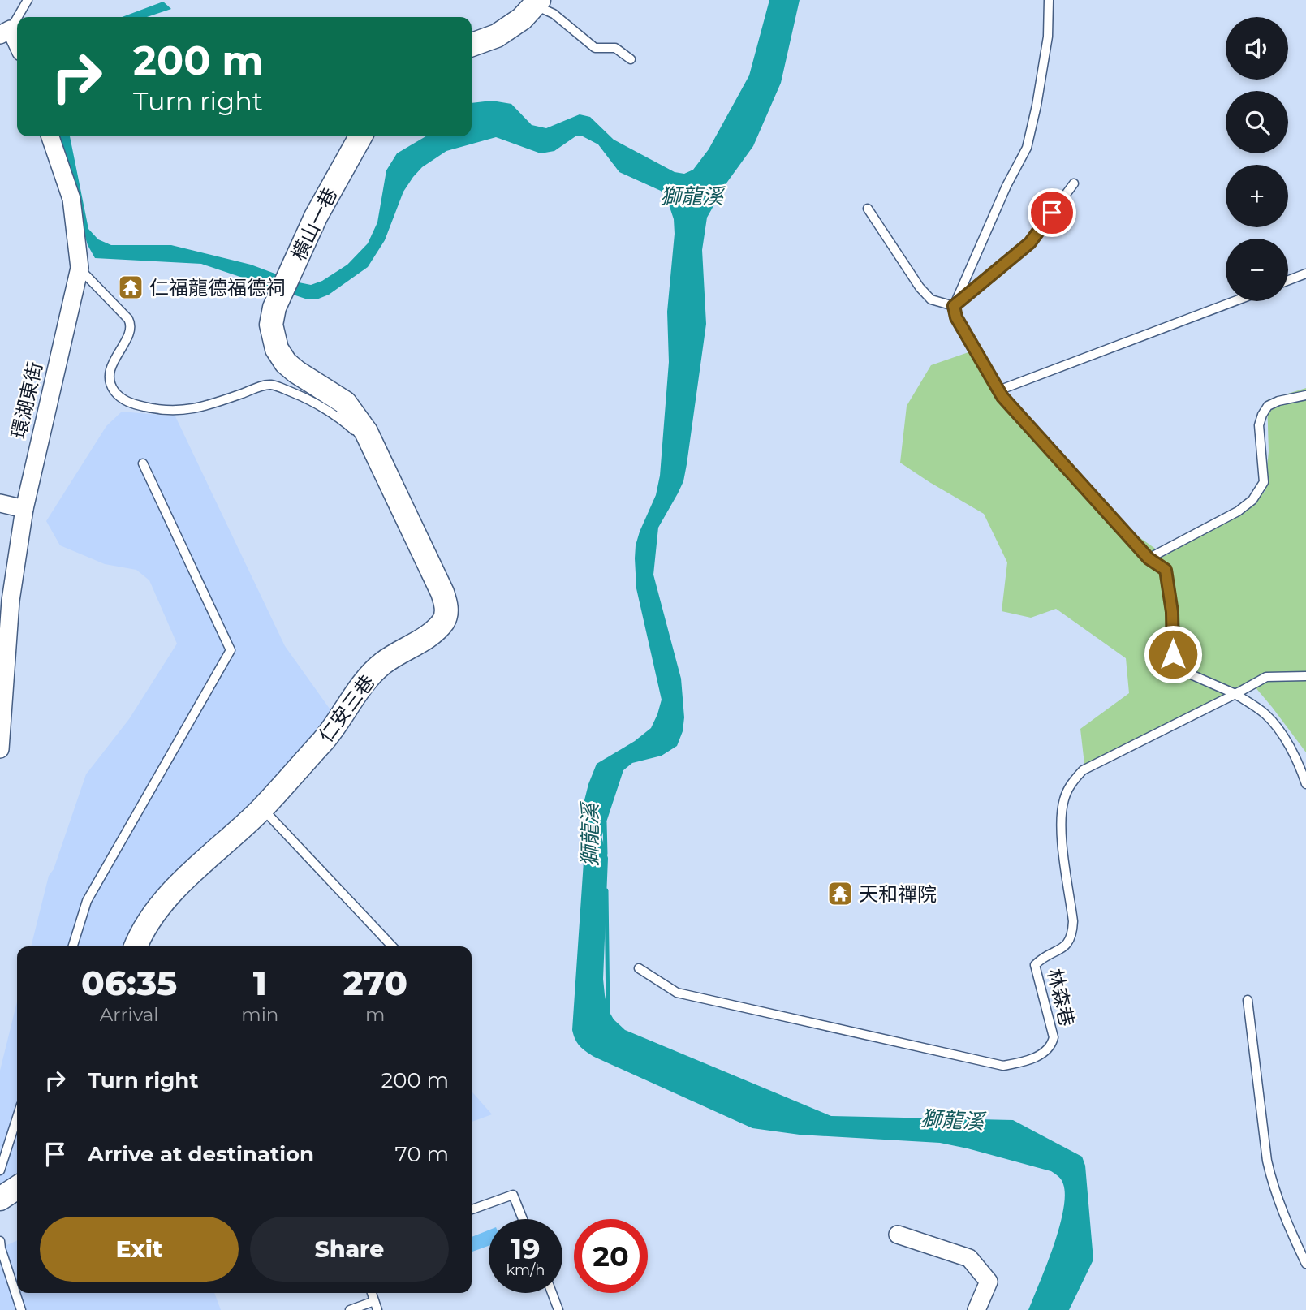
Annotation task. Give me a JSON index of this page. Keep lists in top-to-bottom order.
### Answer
{
  "streets": {
    "street": ["橫山一巷", "環湖東街", "仁安三巷"],
    "lane": ["林森巷"]
  },
  "crossings": [
    ["橫山一巷", "仁安三巷"]
  ],
  "water": ["獅龍溪"],
  "places": {
    "temple": ["仁福龍德福德祠", "天和禪院"]
  },
  "page": {
    "map_buttons": ["+", "−"],
    "turn": ["200 m", "Turn right"],
    "eta": [
      "06:35",
      "Arrival",
      "1",
      "min",
      "270",
      "m"
    ],
    "list": [
      {
        "name": "Turn right",
        "value": "200 m"
      },
      {
        "name": "Arrive at destination",
        "value": "70 m"
      }
    ],
    "buttons": ["Exit", "Share"],
    "speed": "19 km/h",
    "limit": "20"
  }
}
